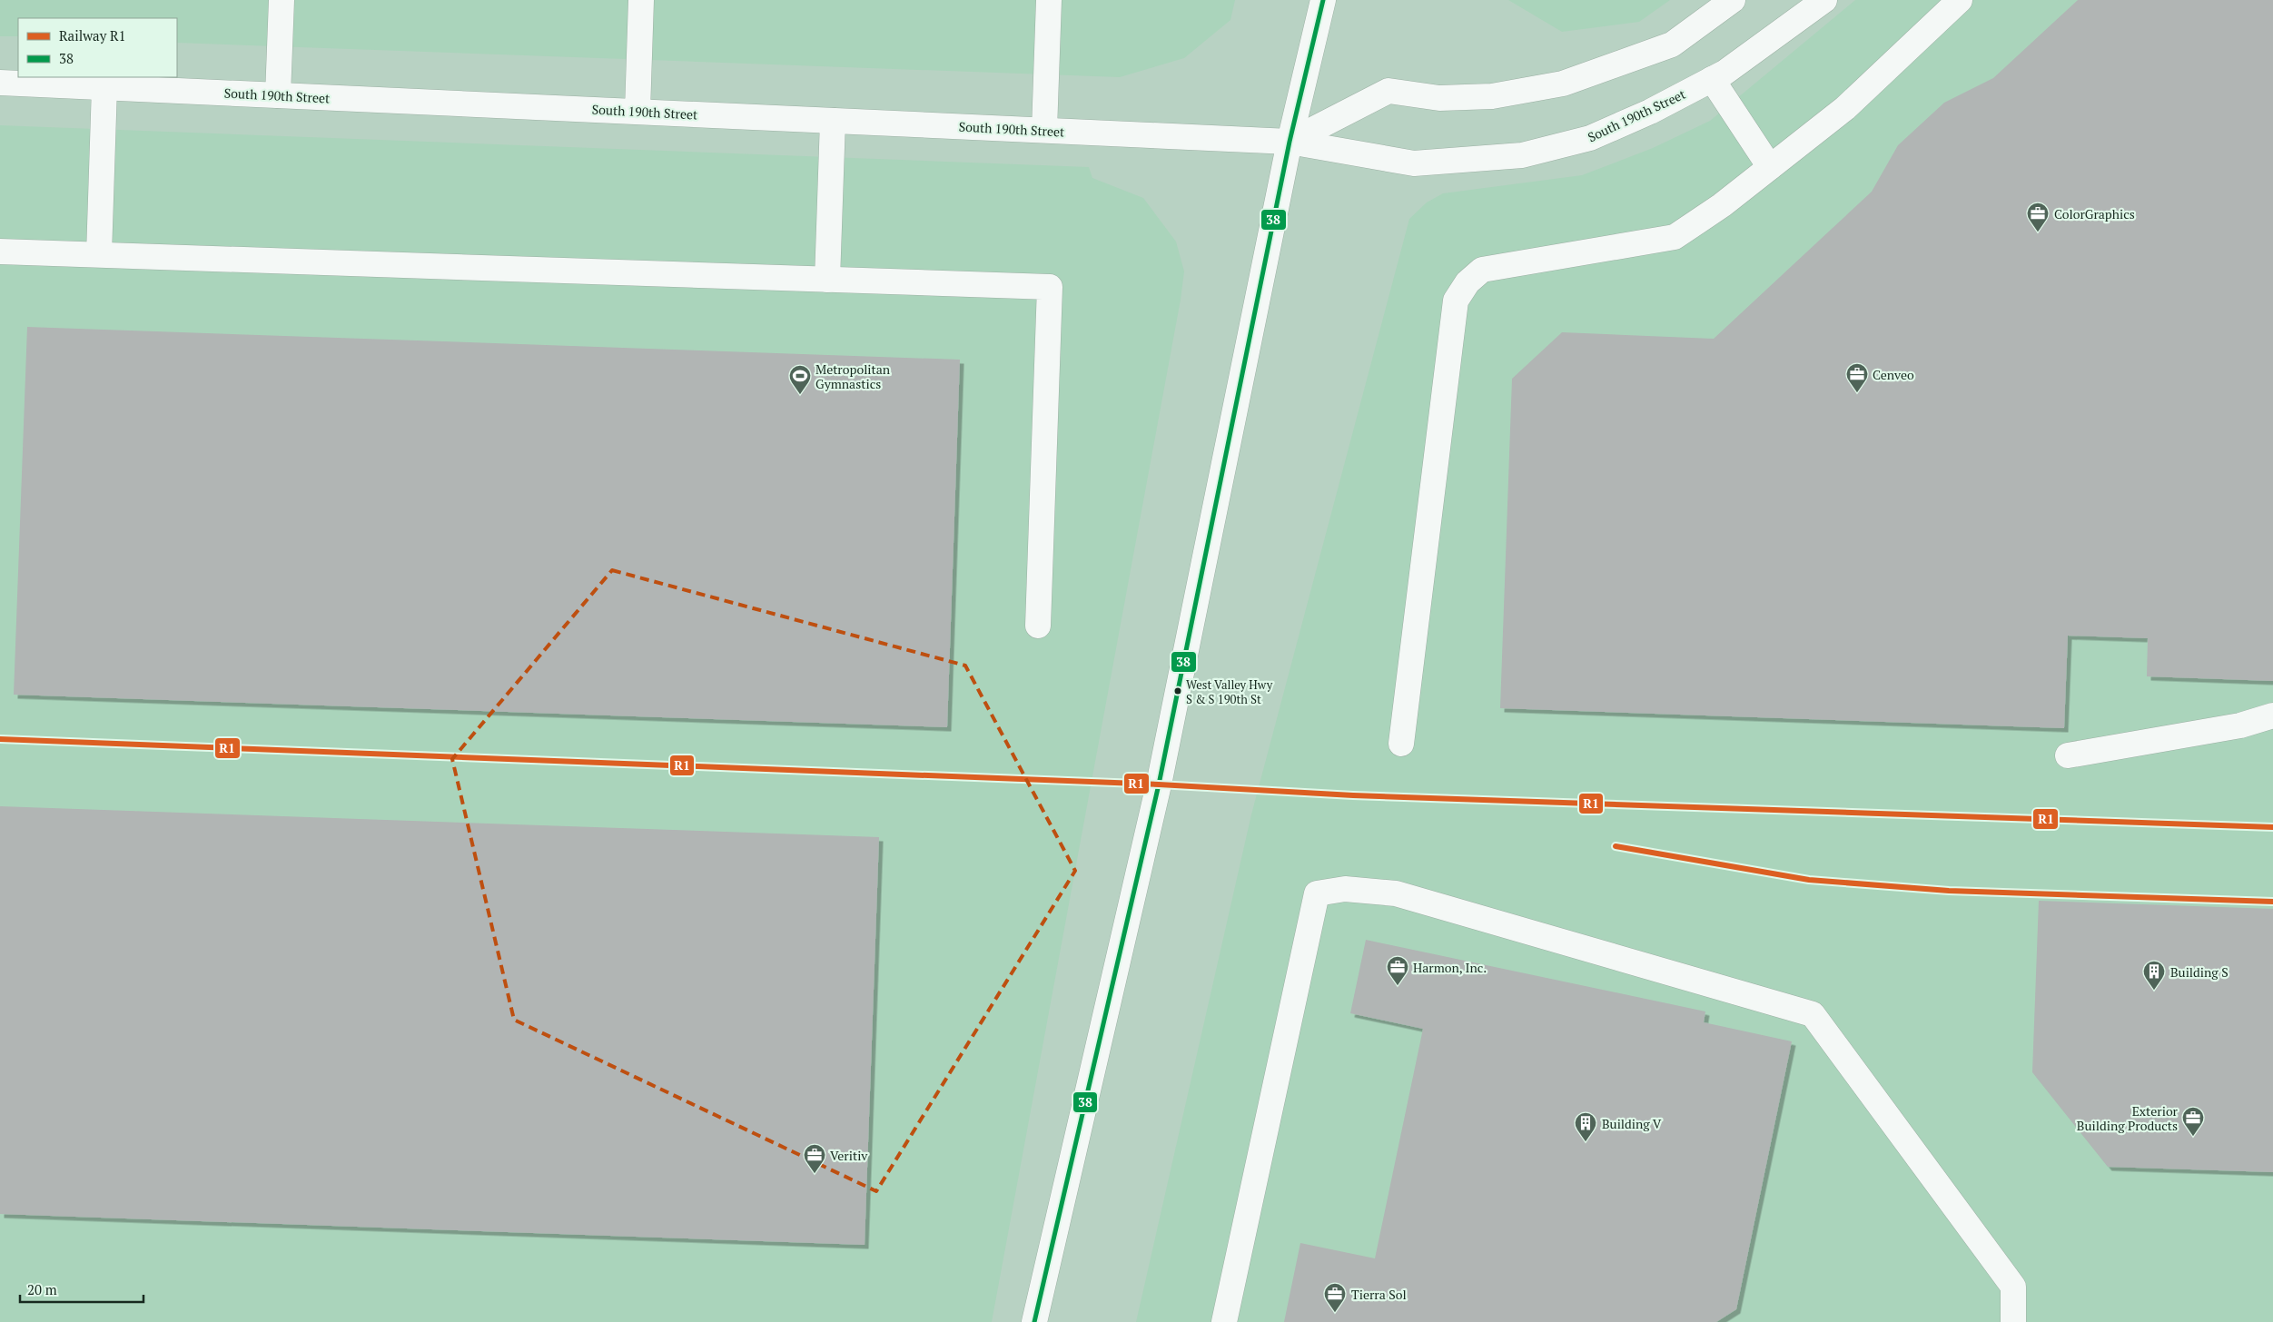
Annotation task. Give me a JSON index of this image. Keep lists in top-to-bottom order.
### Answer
{
  "streets": {
    "street": ["South 190th Street"]
  },
  "places": {
    "office": [
      "ColorGraphics",
      "Cenveo",
      "Harmon, Inc.",
      "Exterior Building Products",
      "Veritiv",
      "Tierra Sol"
    ],
    "sports": ["Metropolitan Gymnastics"],
    "other": ["West Valley Hwy S & S 190th St"],
    "building": ["Building S", "Building V"]
  },
  "lines": ["transit line 38", "rail line R1"],
  "legend": ["Railway R1", "38"],
  "scale_bar": "20 m"
}
